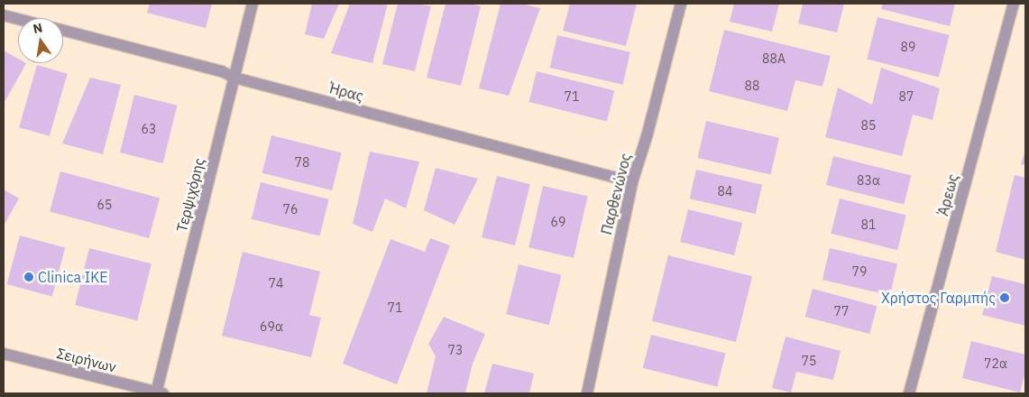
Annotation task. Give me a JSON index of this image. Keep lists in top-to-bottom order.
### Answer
{
  "streets": {
    "street": [
      "Ήρας",
      "Παρθενώνος",
      "Τερψιχόρης",
      "Άρεως",
      "Σειρήνων"
    ]
  },
  "crossings": [
    ["Ήρας", "Παρθενώνος"],
    ["Ήρας", "Τερψιχόρης"],
    ["Τερψιχόρης", "Σειρήνων"]
  ],
  "places": ["Clinica ΙΚΕ", "Χρήστος Γαρμπής"],
  "house_numbers": [
    "89",
    "88Α",
    "88",
    "71",
    "87",
    "85",
    "63",
    "78",
    "83α",
    "84",
    "65",
    "76",
    "69",
    "81",
    "79",
    "74",
    "71",
    "77",
    "69α",
    "73",
    "75",
    "72α"
  ],
  "north": "top"
}
